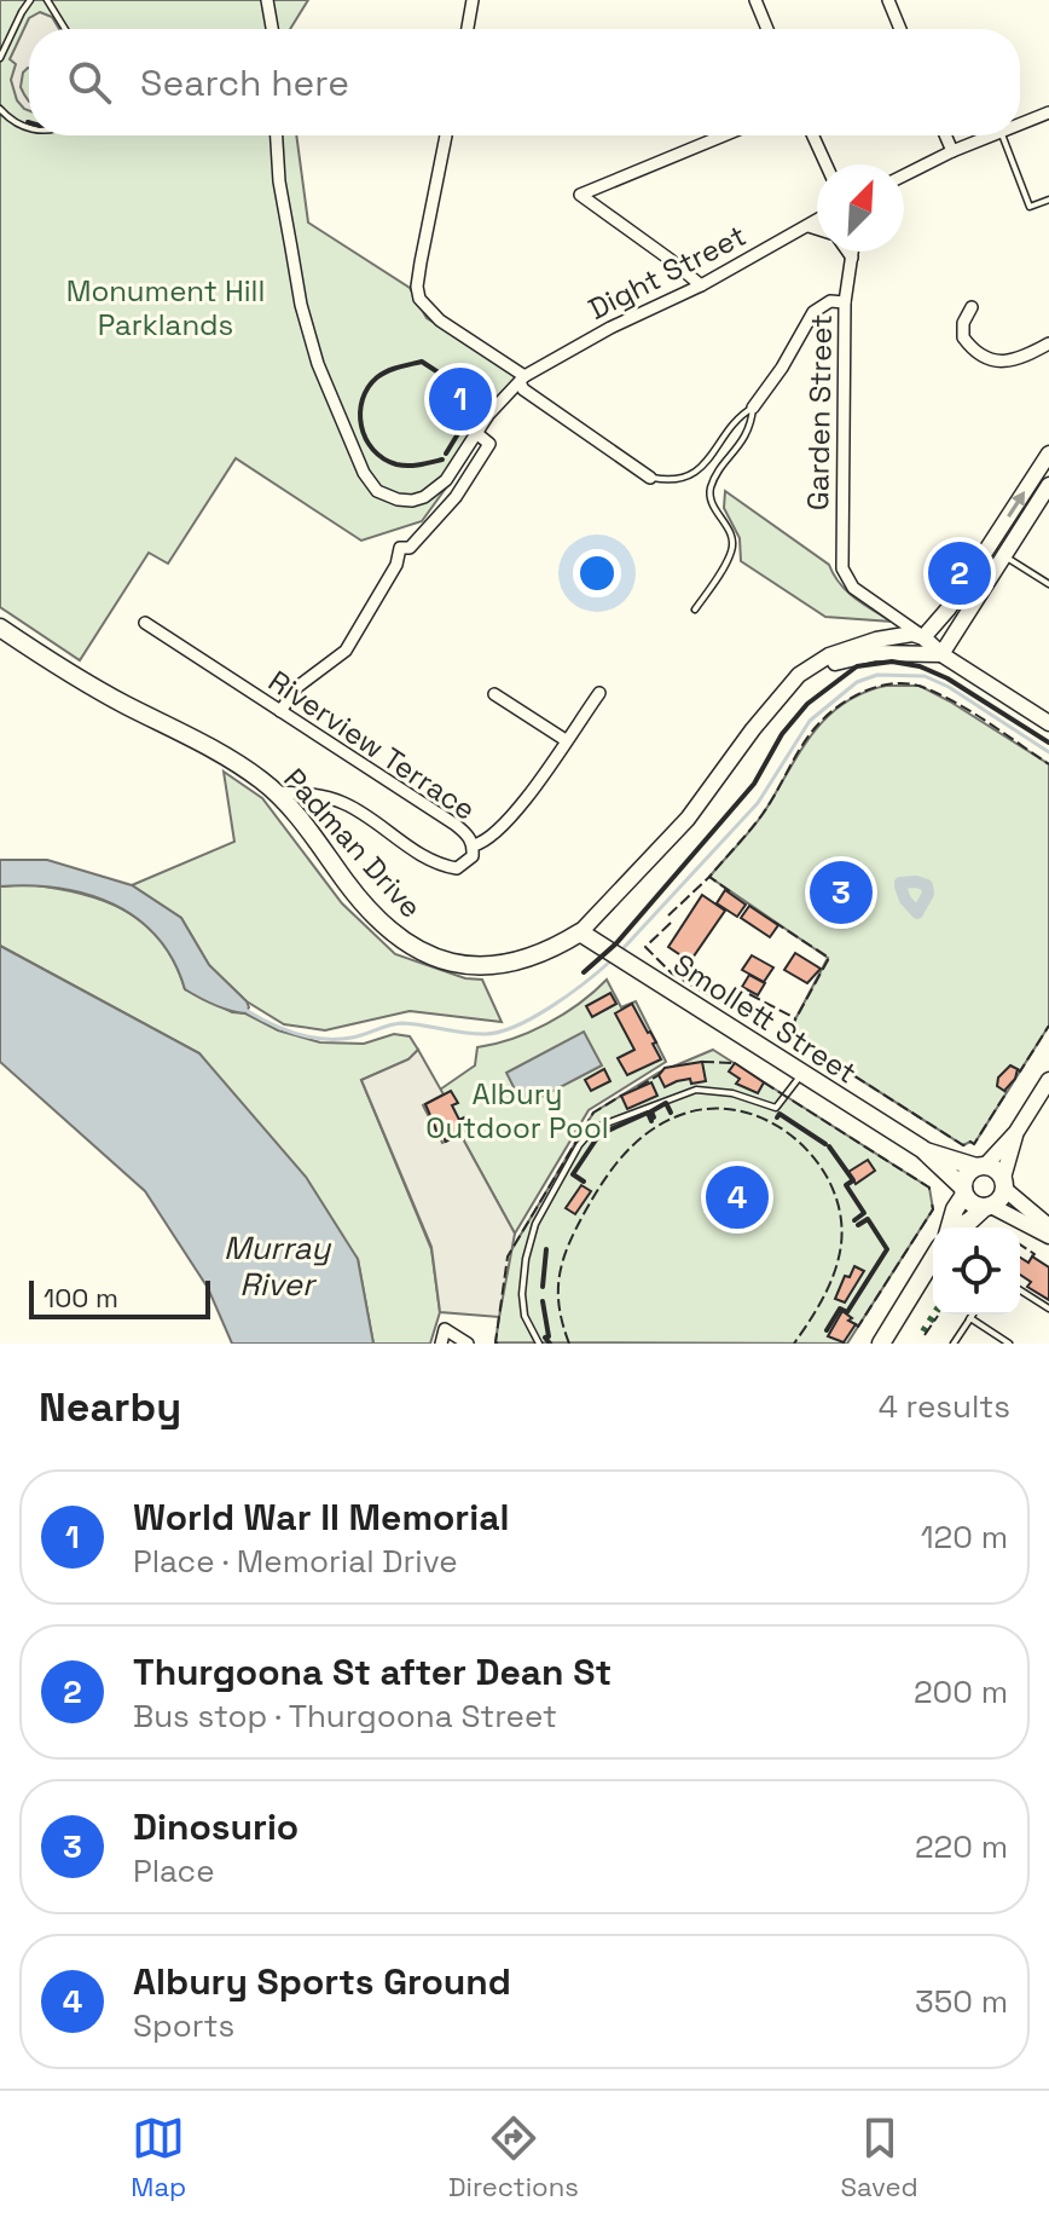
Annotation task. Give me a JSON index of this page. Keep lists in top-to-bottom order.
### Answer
{
  "streets": {
    "main road": ["Padman Drive", "Smollett Street"],
    "street": ["Dight Street", "Garden Street", "Riverview Terrace"]
  },
  "crossings": [
    ["Riverview Terrace", "Padman Drive"],
    ["Padman Drive", "Smollett Street"]
  ],
  "water": ["Murray River"],
  "parks": ["Monument Hill Parklands", "Albury Outdoor Pool"],
  "scale_bar": "100 m",
  "north": "top right",
  "page": {
    "search": "Search here",
    "pins": [
      "1",
      "2",
      "3",
      "4"
    ],
    "scale": "100 m",
    "heading": ["Nearby", "4 results"],
    "list": [
      {
        "mark": "1",
        "name": "World War II Memorial",
        "note": "Place · Memorial Drive",
        "value": "120 m"
      },
      {
        "mark": "2",
        "name": "Thurgoona St after Dean St",
        "note": "Bus stop · Thurgoona Street",
        "value": "200 m"
      },
      {
        "mark": "3",
        "name": "Dinosurio",
        "note": "Place",
        "value": "220 m"
      },
      {
        "mark": "4",
        "name": "Albury Sports Ground",
        "note": "Sports",
        "value": "350 m"
      }
    ],
    "nav": ["Map", "Directions", "Saved"]
  }
}
